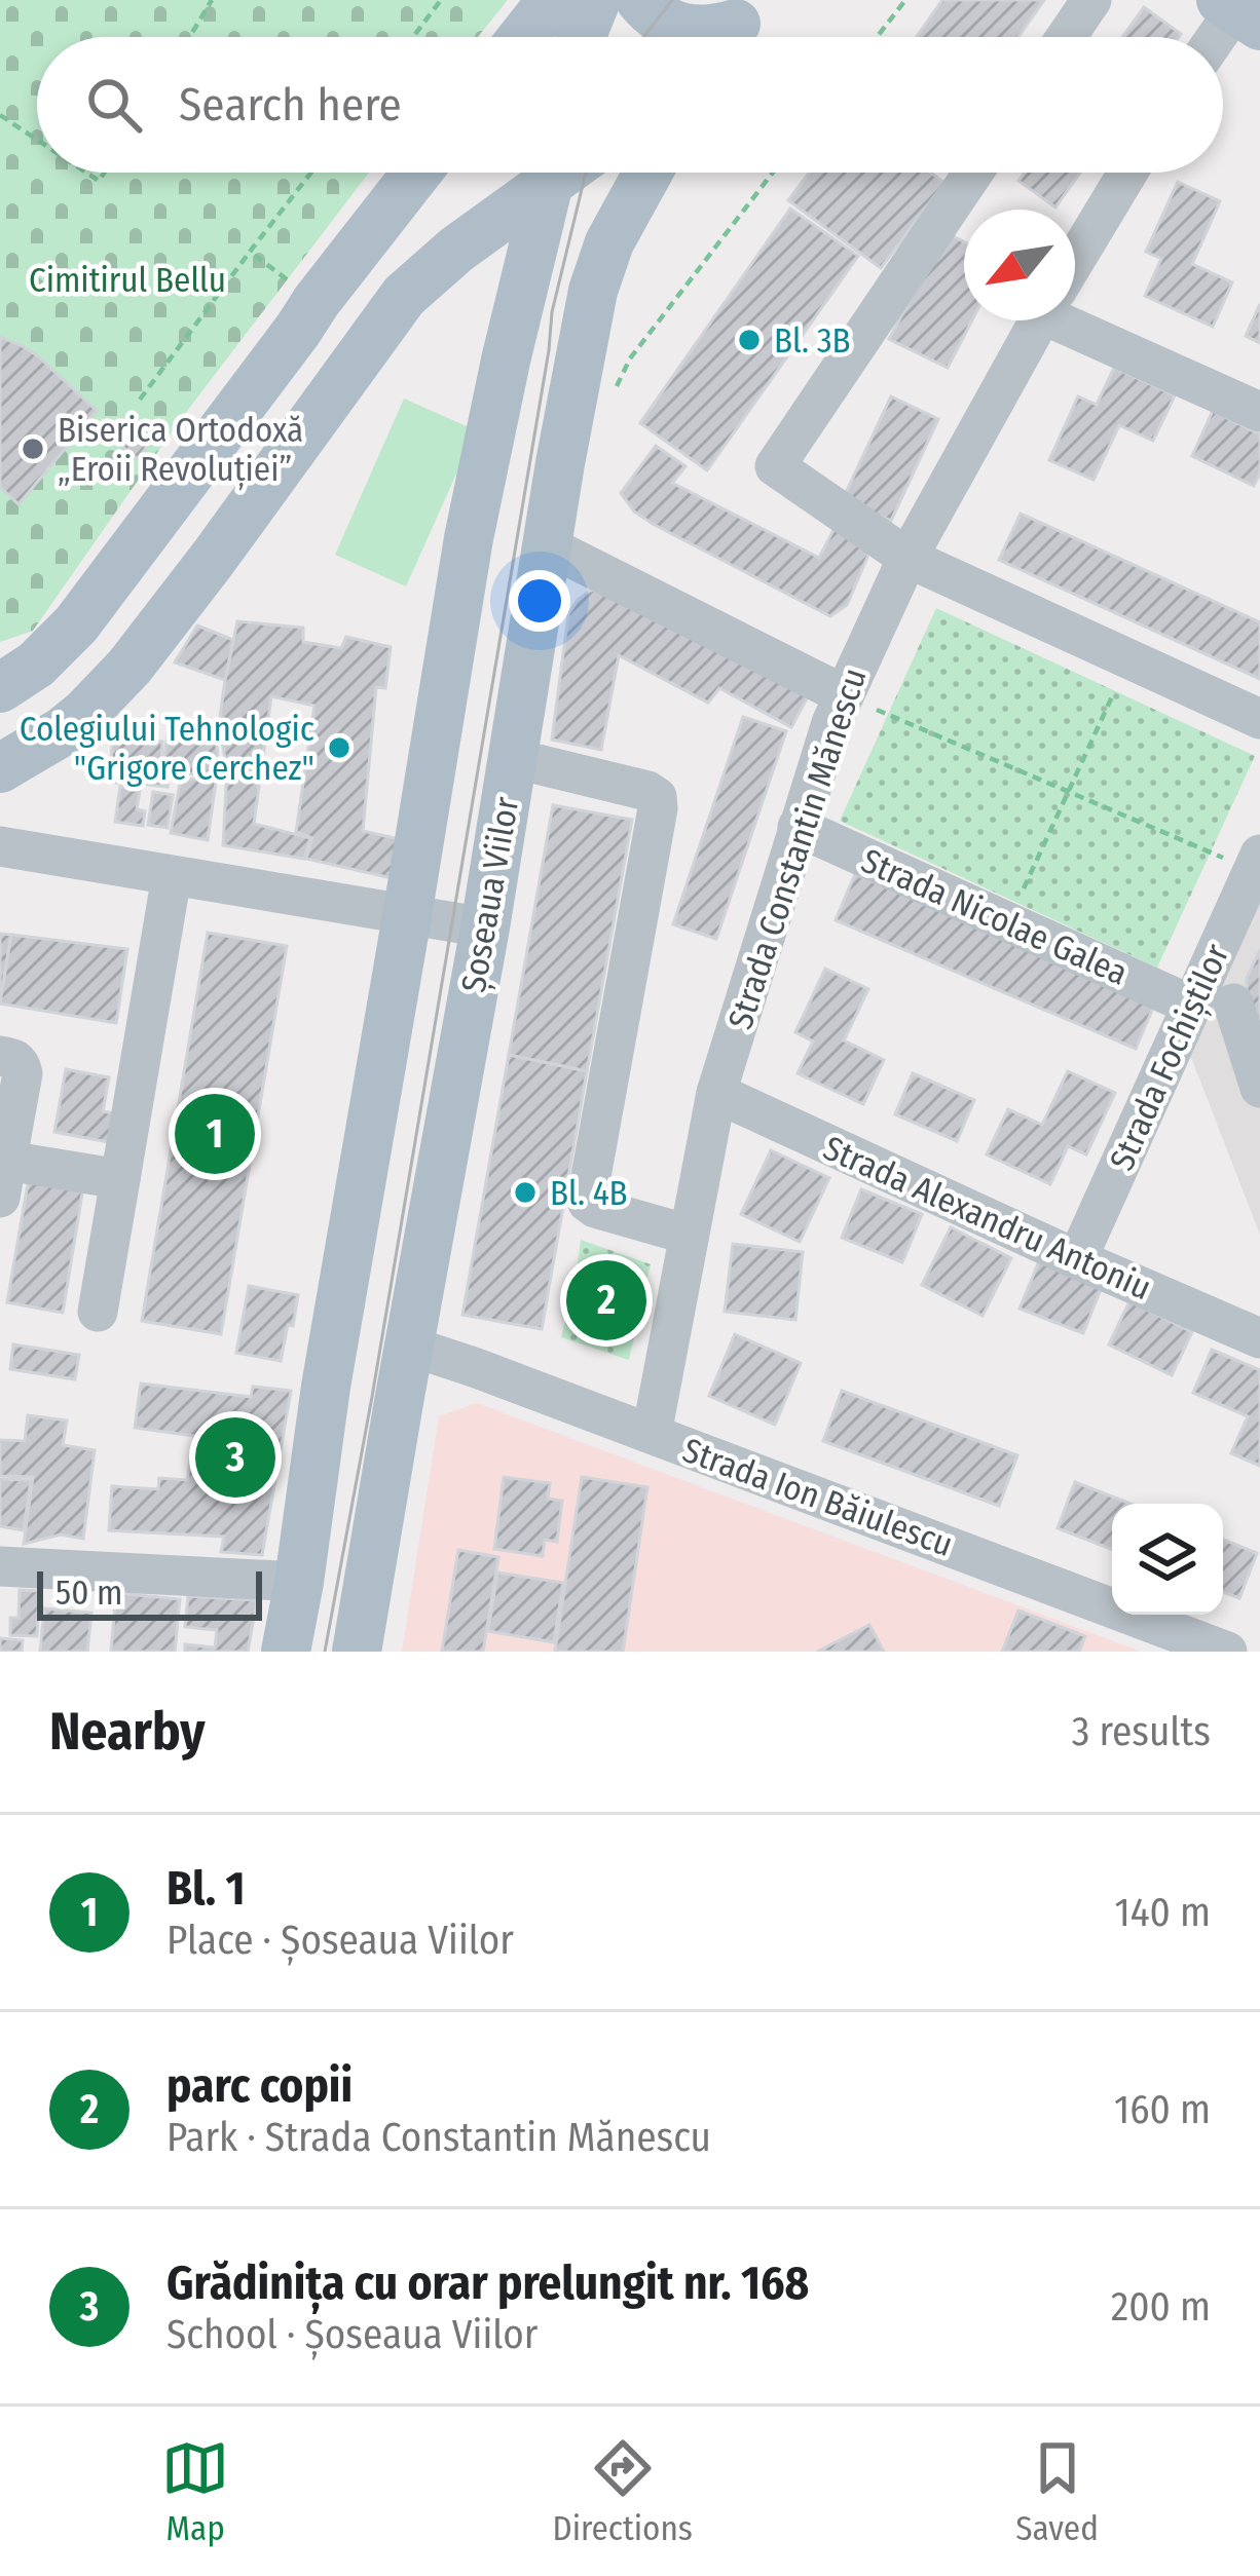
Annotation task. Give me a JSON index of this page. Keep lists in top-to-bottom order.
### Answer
{
  "streets": {
    "main road": ["Șoseaua Viilor"],
    "street": [
      "Strada Constantin Mănescu",
      "Strada Nicolae Galea",
      "Strada Fochiștilor",
      "Strada Alexandru Antoniu",
      "Strada Ion Băiulescu"
    ]
  },
  "crossings": [
    ["Strada Constantin Mănescu", "Strada Nicolae Galea"],
    ["Strada Constantin Mănescu", "Strada Alexandru Antoniu"],
    ["Strada Constantin Mănescu", "Strada Ion Băiulescu"],
    ["Șoseaua Viilor", "Strada Ion Băiulescu"],
    ["Strada Nicolae Galea", "Strada Fochiștilor"],
    ["Strada Fochiștilor", "Strada Alexandru Antoniu"]
  ],
  "parks": ["Cimitirul Bellu"],
  "places": [
    "Bl. 3B",
    "Biserica Ortodoxă „Eroii Revoluției”",
    "Colegiului Tehnologic \"Grigore Cerchez\"",
    "Bl. 4B"
  ],
  "scale_bar": "50 m",
  "north": "bottom left",
  "page": {
    "search": "Search here",
    "pins": ["1", "2", "3"],
    "scale": "50 m",
    "heading": ["Nearby", "3 results"],
    "list": [
      {
        "mark": "1",
        "name": "Bl. 1",
        "note": "Place · Șoseaua Viilor",
        "value": "140 m"
      },
      {
        "mark": "2",
        "name": "parc copii",
        "note": "Park · Strada Constantin Mănescu",
        "value": "160 m"
      },
      {
        "mark": "3",
        "name": "Grădinița cu orar prelungit nr. 168",
        "note": "School · Șoseaua Viilor",
        "value": "200 m"
      }
    ],
    "nav": ["Map", "Directions", "Saved"]
  }
}
